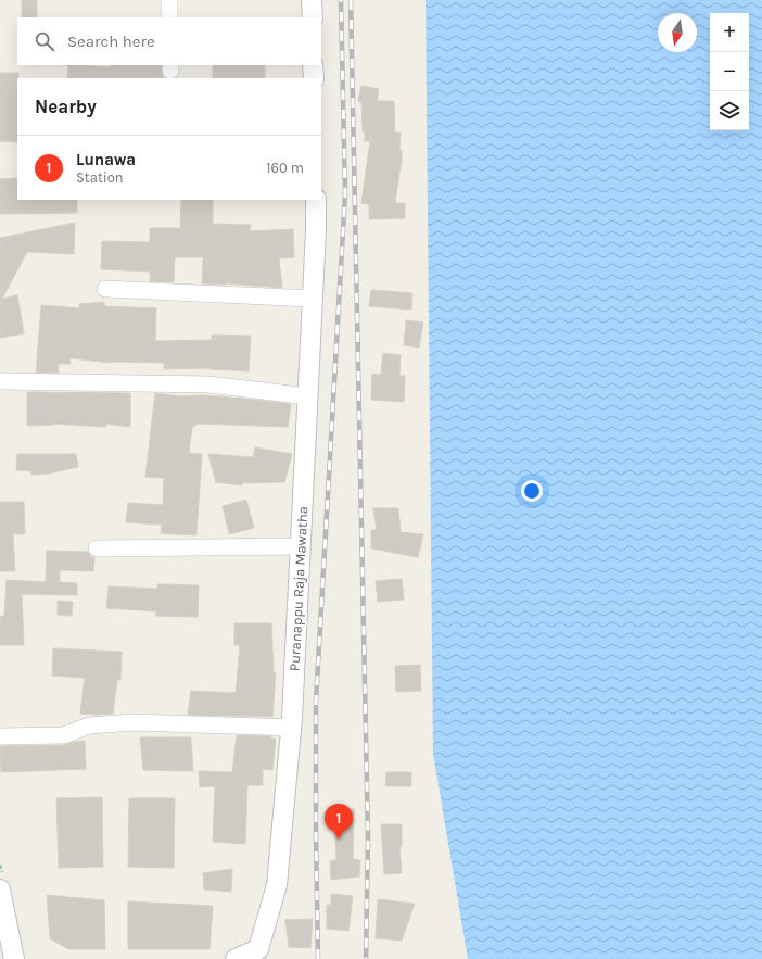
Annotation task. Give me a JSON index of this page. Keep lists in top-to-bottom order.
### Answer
{
  "streets": {
    "street": ["Puranappu Raja Mawatha"]
  },
  "north": "bottom",
  "page": {
    "map_buttons": ["+", "−"],
    "search": "Search here",
    "heading": "Nearby",
    "list": [
      {
        "mark": "1",
        "name": "Lunawa",
        "note": "Station",
        "value": "160 m"
      }
    ],
    "pins": "1"
  }
}
